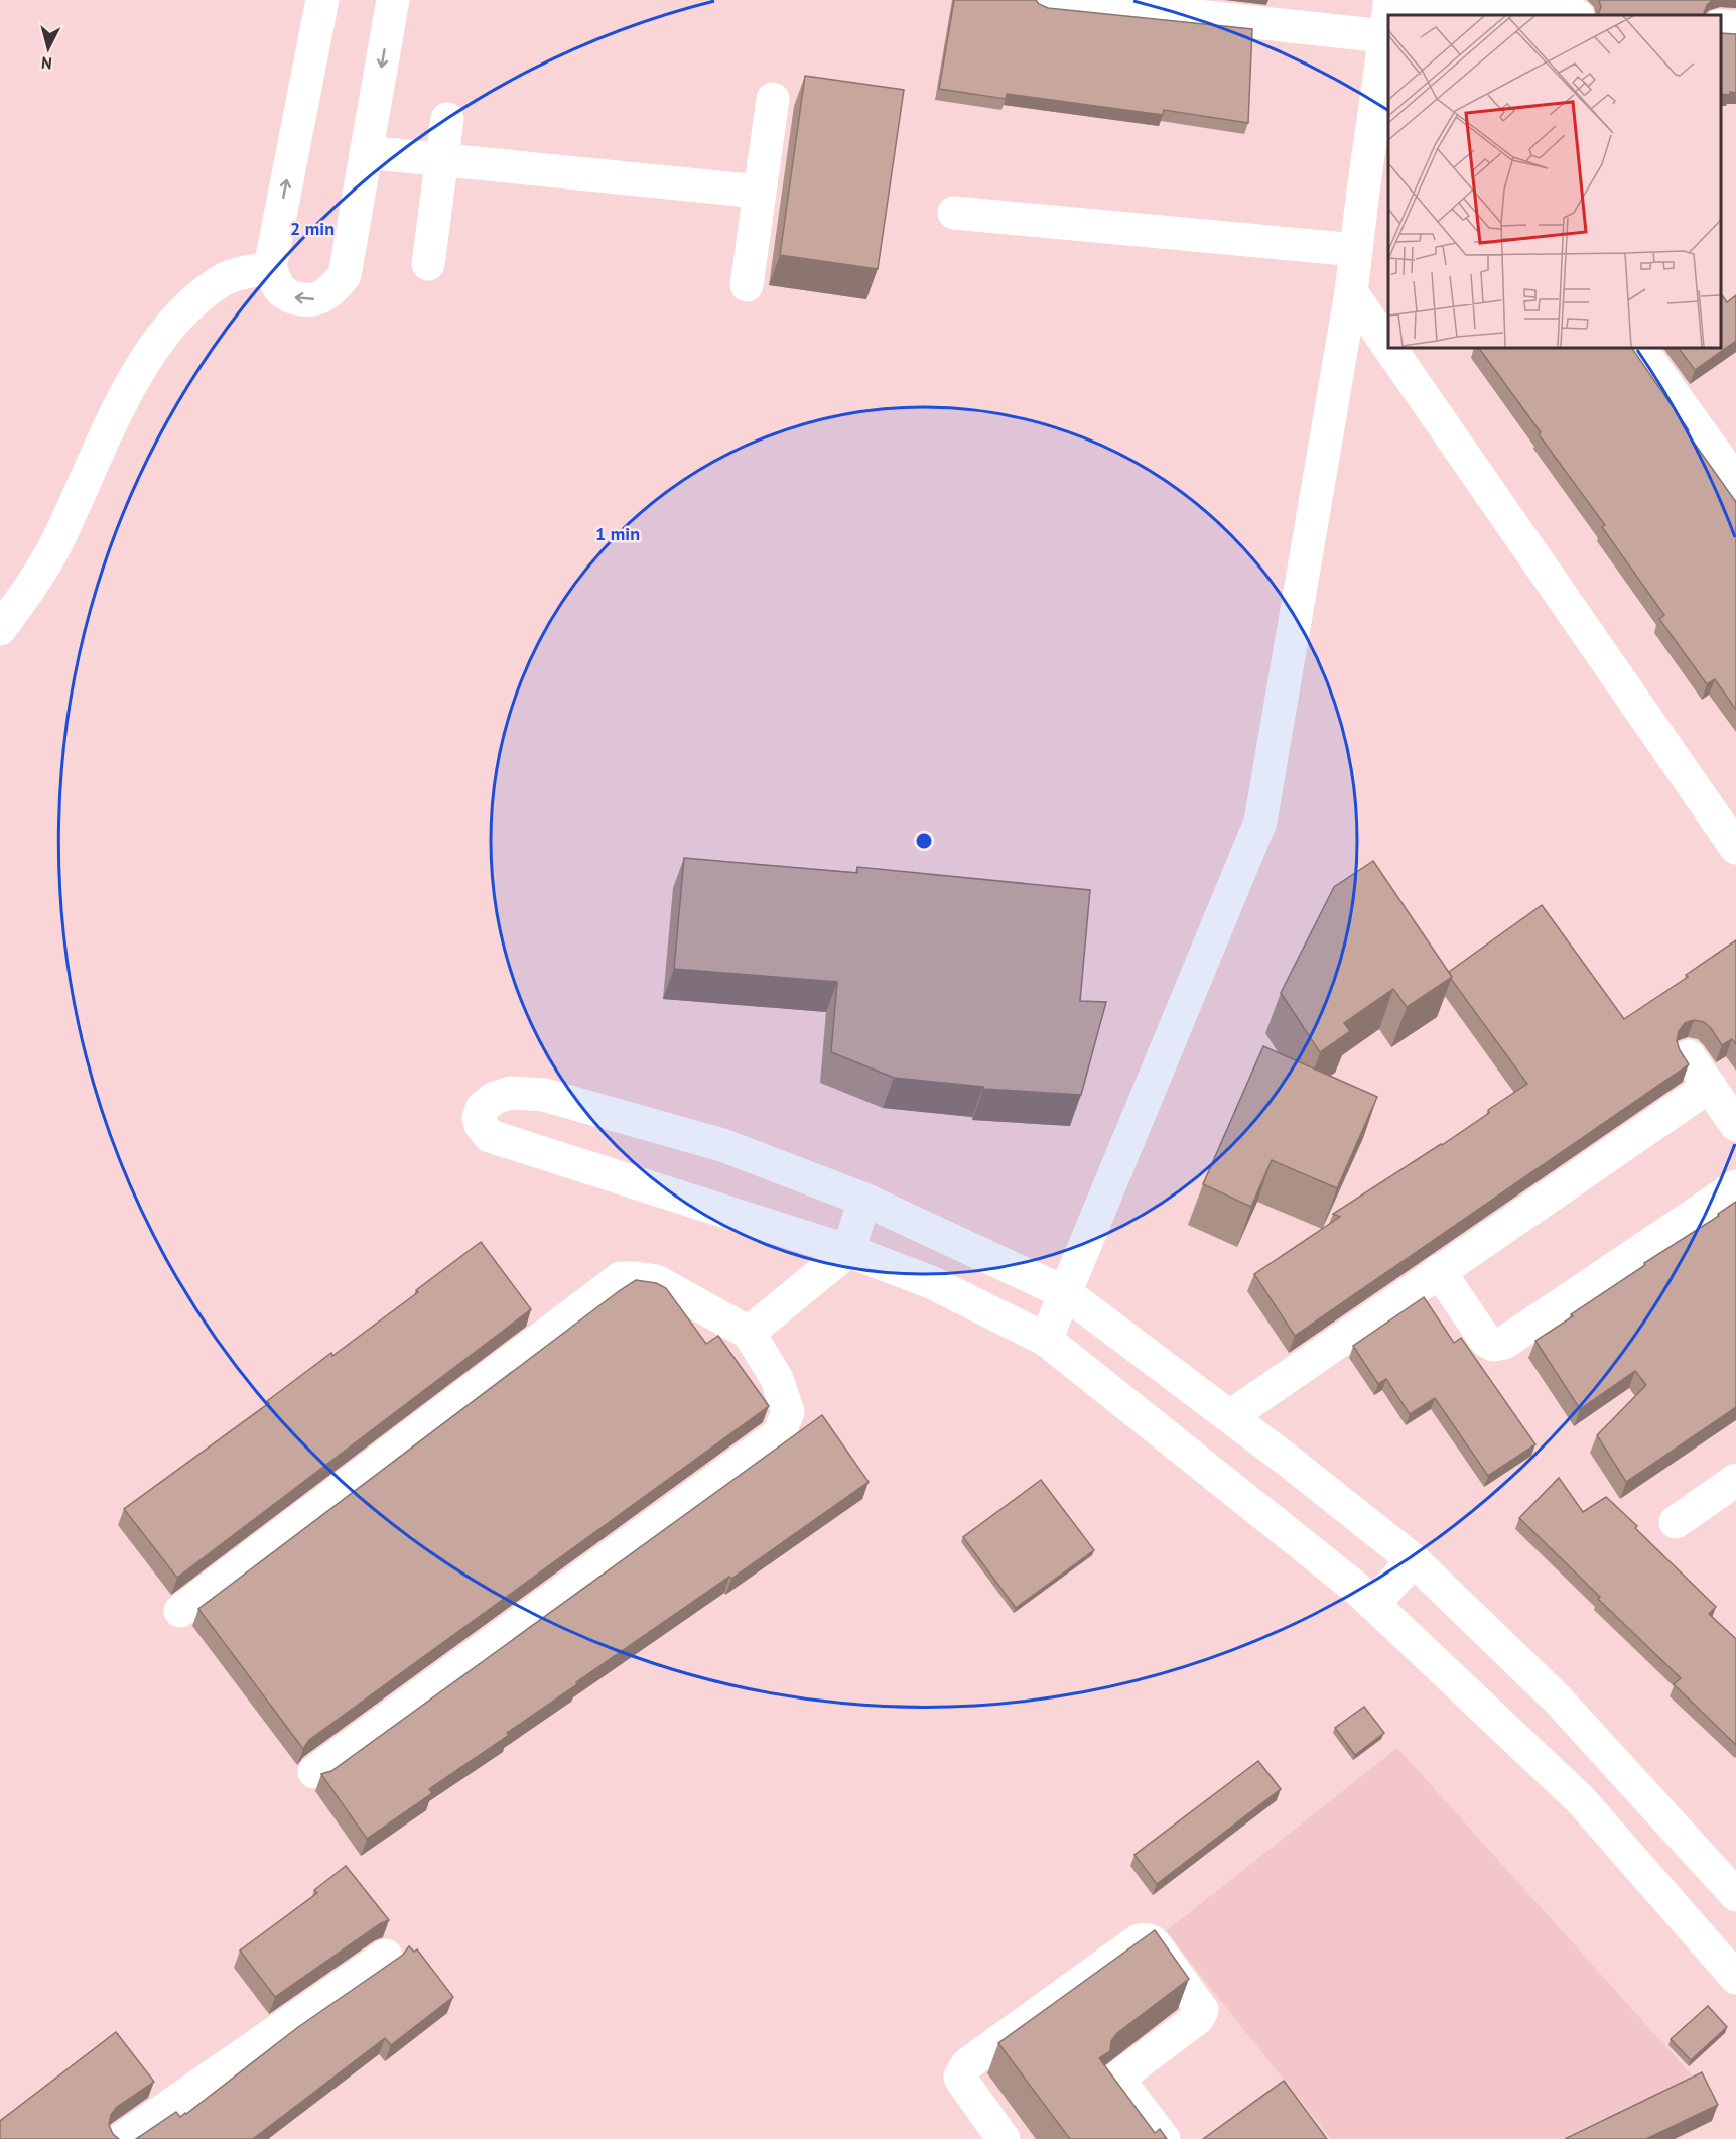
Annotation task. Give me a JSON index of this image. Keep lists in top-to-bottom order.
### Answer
{
  "north": "bottom",
  "rings": ["2 min", "1 min"]
}
